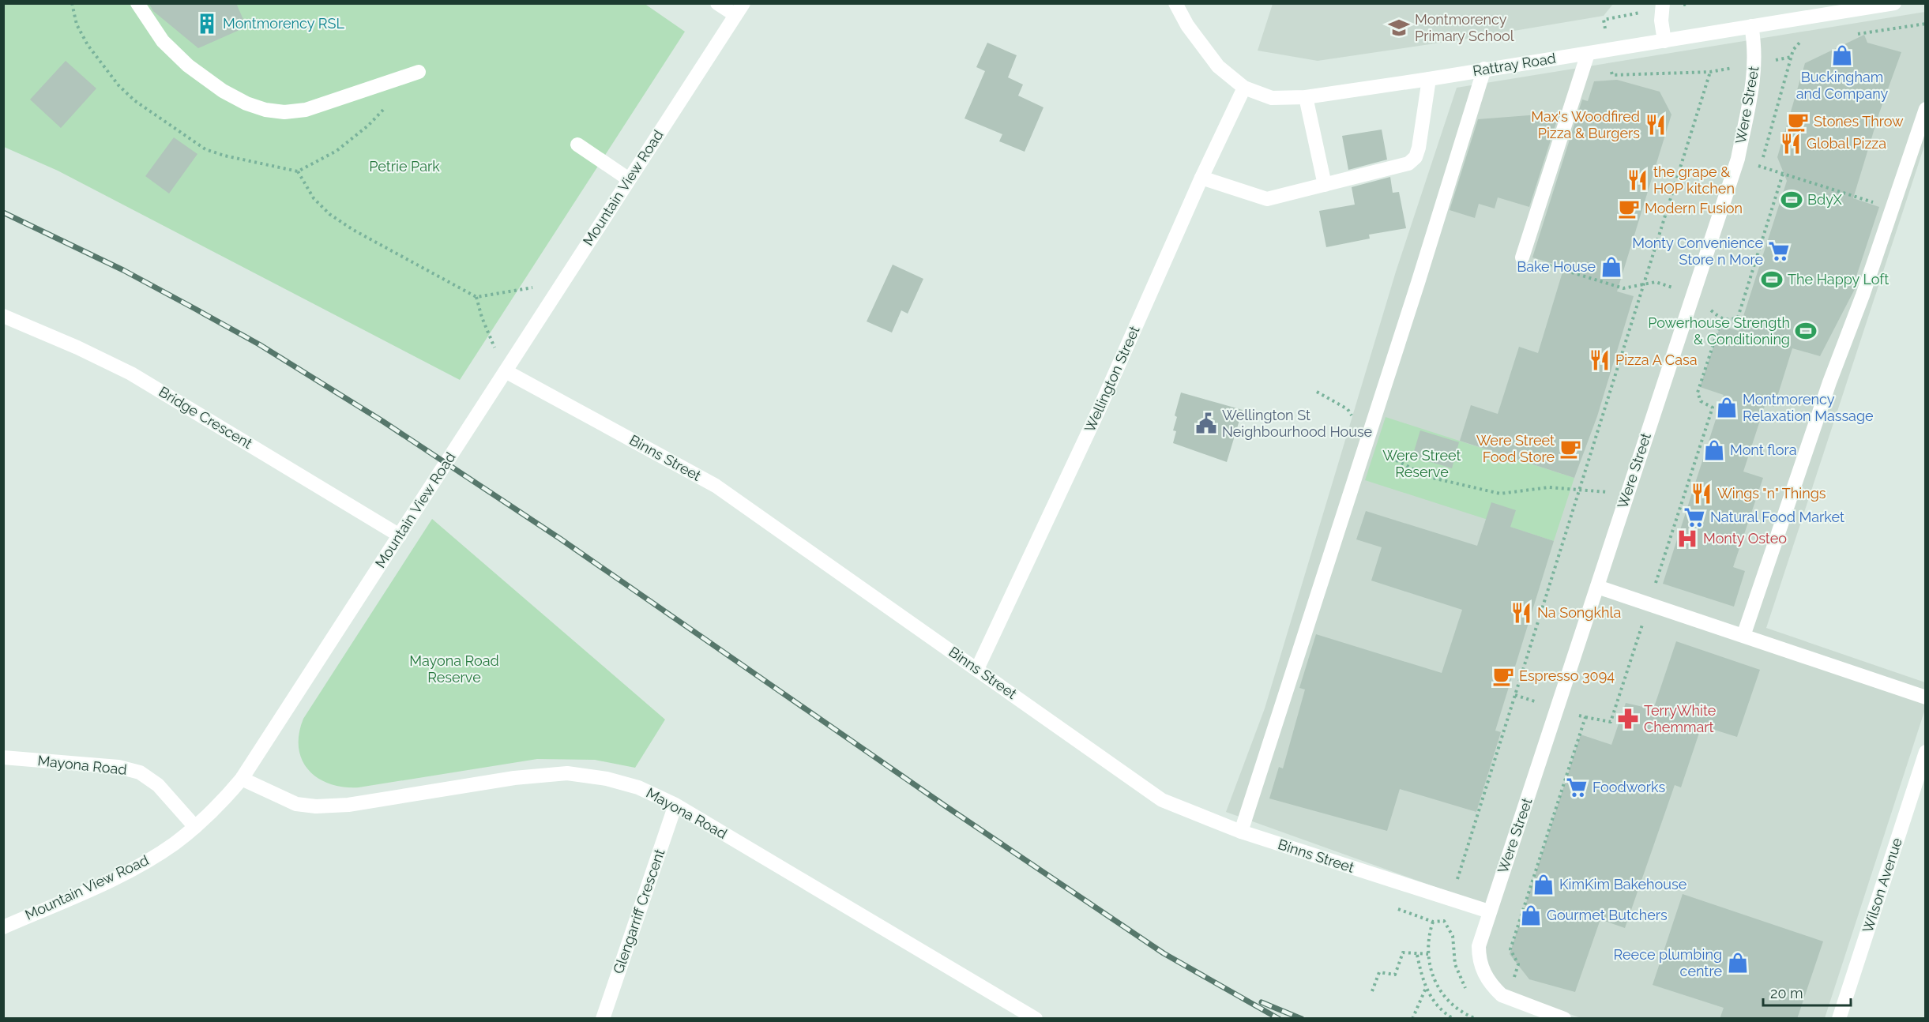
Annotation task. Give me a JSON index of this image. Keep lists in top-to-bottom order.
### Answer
{
  "streets": {
    "street": [
      "Rattray Road",
      "Were Street",
      "Mountain View Road",
      "Wellington Street",
      "Bridge Crescent",
      "Binns Street",
      "Mayona Road",
      "Wilson Avenue",
      "Glengarriff Crescent"
    ]
  },
  "crossings": [
    ["Rattray Road", "Were Street"],
    ["Rattray Road", "Wellington Street"],
    ["Were Street", "Binns Street"],
    ["Mountain View Road", "Bridge Crescent"],
    ["Mountain View Road", "Binns Street"],
    ["Mountain View Road", "Mayona Road"],
    ["Wellington Street", "Binns Street"],
    ["Mayona Road", "Glengarriff Crescent"]
  ],
  "parks": ["Petrie Park", "Were Street Reserve", "Mayona Road Reserve"],
  "places": {
    "building": ["Montmorency RSL"],
    "school or university": ["Montmorency Primary School"],
    "shop": [
      "Buckingham and Company",
      "Bake House",
      "Montmorency Relaxation Massage",
      "Mont flora",
      "KimKim Bakehouse",
      "Gourmet Butchers",
      "Reece plumbing centre"
    ],
    "cafe": [
      "Stones Throw",
      "Modern Fusion",
      "Were Street Food Store",
      "Espresso 3094"
    ],
    "restaurant": [
      "Max's Woodfired Pizza & Burgers",
      "Global Pizza",
      "the grape & HOP kitchen",
      "Pizza A Casa",
      "Wings \"n\" Things",
      "Na Songkhla"
    ],
    "sports": ["BdyX", "The Happy Loft", "Powerhouse Strength & Conditioning"],
    "supermarket": ["Monty Convenience Store n More", "Natural Food Market", "Foodworks"],
    "public building": ["Wellington St Neighbourhood House"],
    "hospital": ["Monty Osteo"],
    "pharmacy": ["TerryWhite Chemmart"]
  },
  "scale_bar": "20 m"
}
